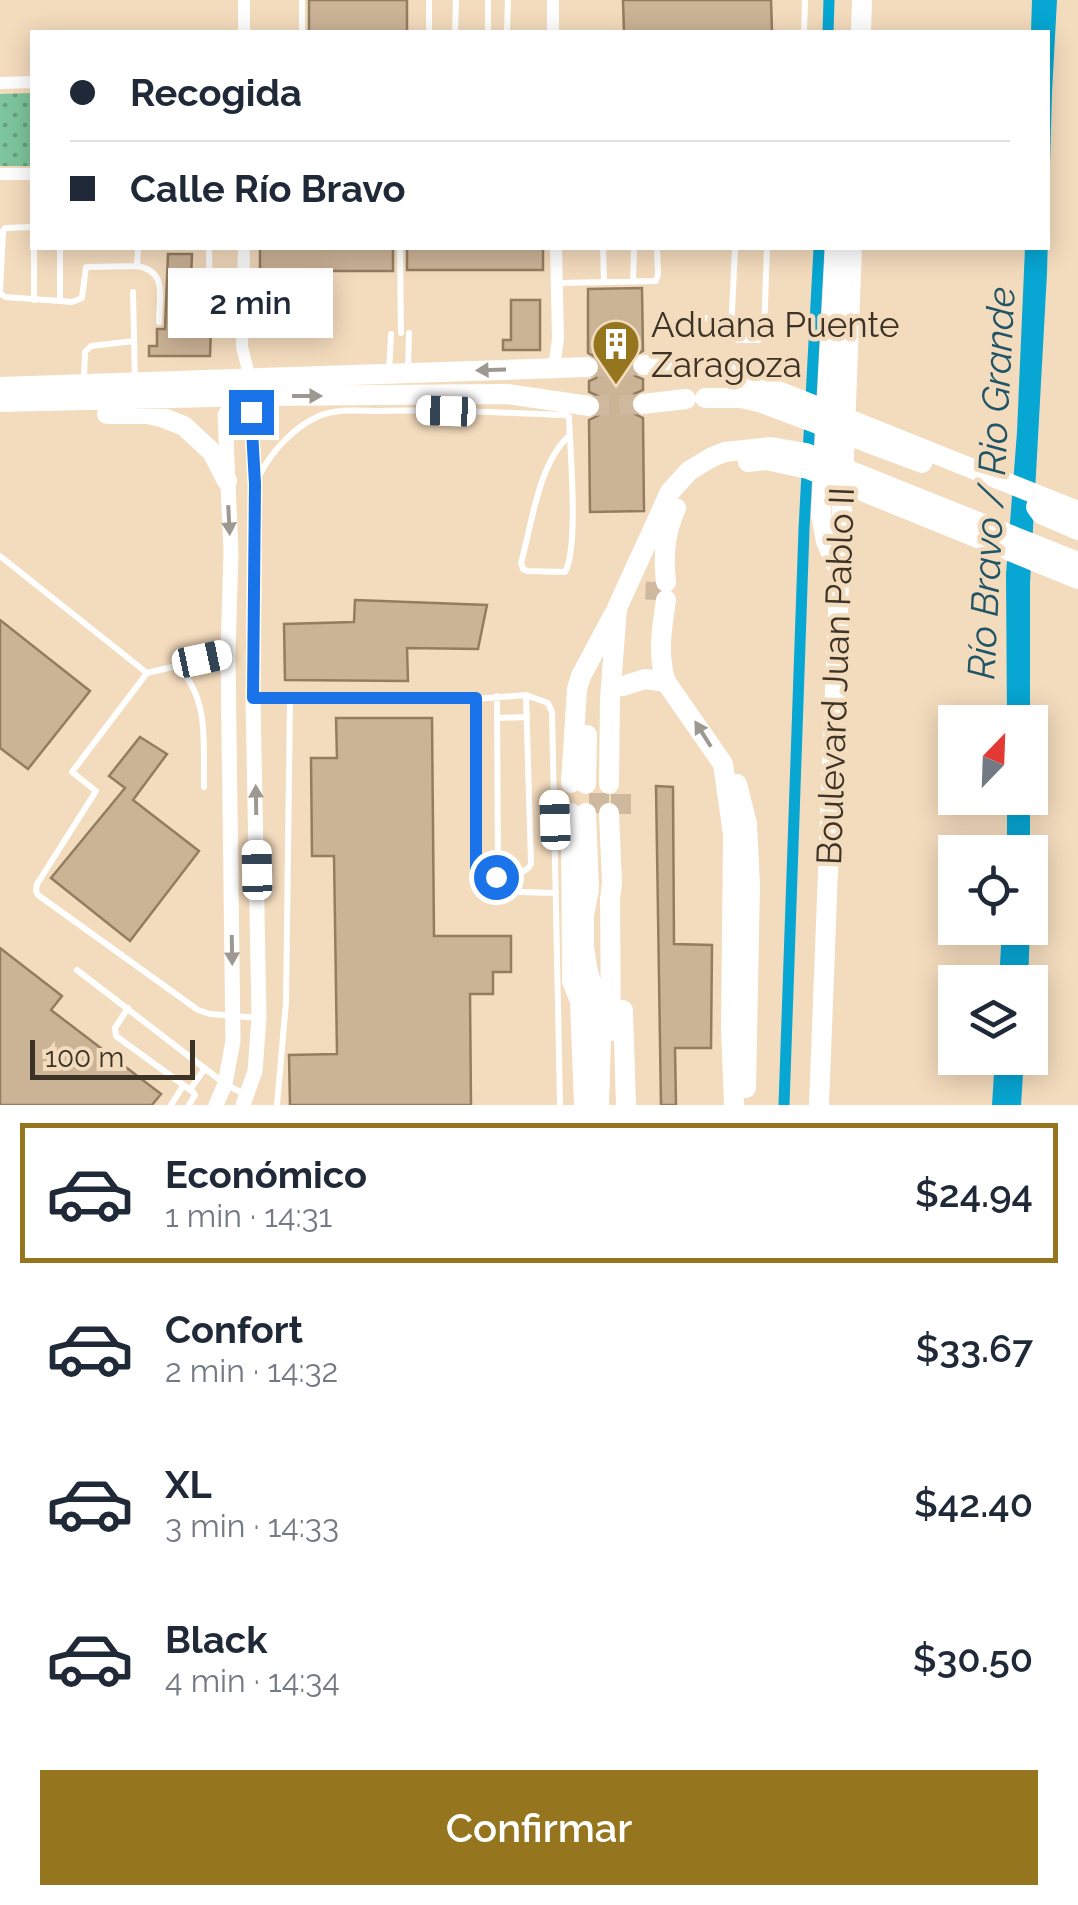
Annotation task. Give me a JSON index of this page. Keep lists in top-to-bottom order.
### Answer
{
  "streets": {
    "main road": ["Boulevard Juan Pablo II"]
  },
  "water": ["Río Bravo / Rio Grande"],
  "places": {
    "building": ["Aduana Puente Zaragoza"]
  },
  "scale_bar": "100 m",
  "north": "top right",
  "page": {
    "banner": ["Recogida", "Calle Río Bravo"],
    "bubble": "2 min",
    "scale": "100 m",
    "list": [
      {
        "name": "Económico",
        "note": "1 min · 14:31",
        "value": "$24.94"
      },
      {
        "name": "Confort",
        "note": "2 min · 14:32",
        "value": "$33.67"
      },
      {
        "name": "XL",
        "note": "3 min · 14:33",
        "value": "$42.40"
      },
      {
        "name": "Black",
        "note": "4 min · 14:34",
        "value": "$30.50"
      }
    ],
    "buttons": "Confirmar"
  }
}
